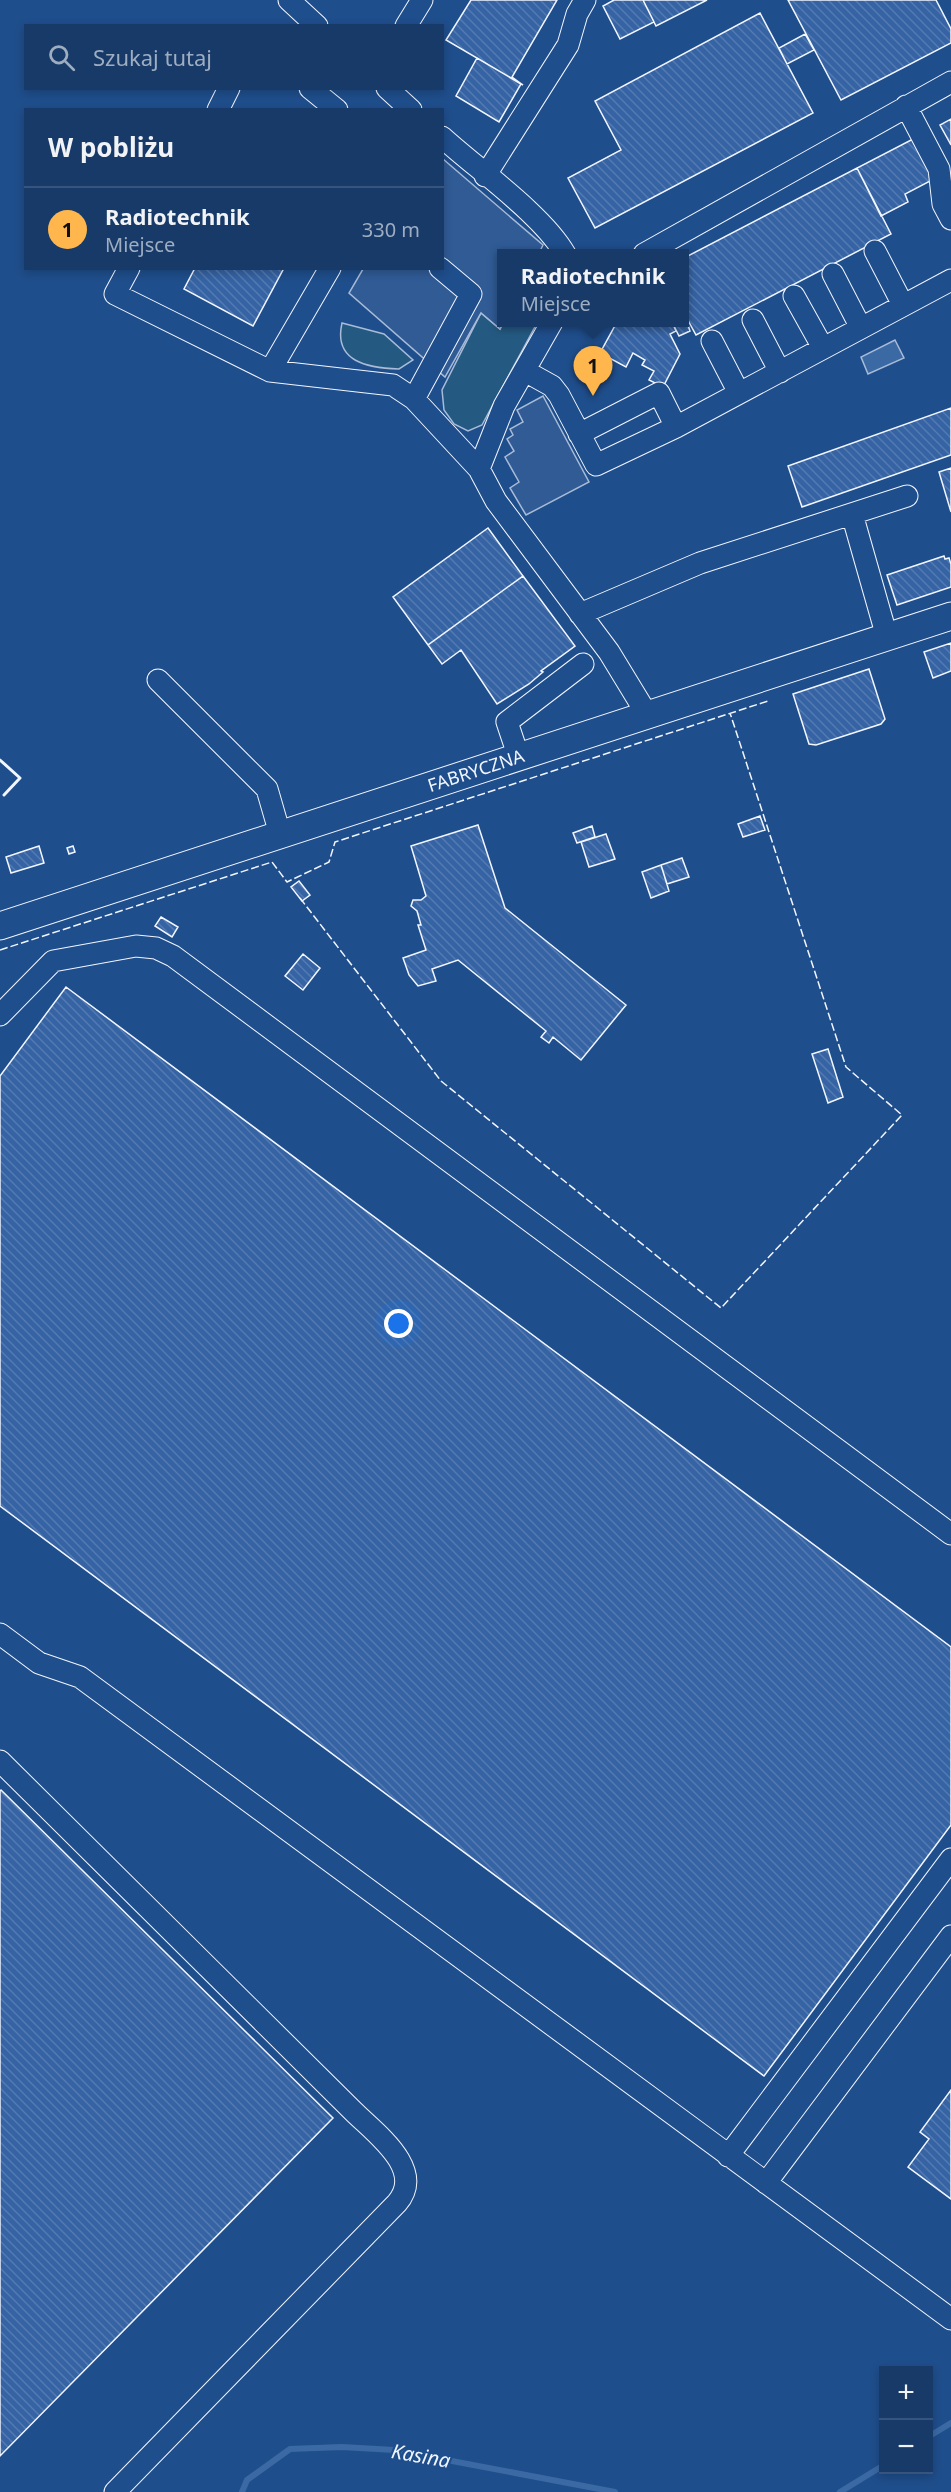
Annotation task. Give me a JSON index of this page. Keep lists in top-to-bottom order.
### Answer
{
  "streets": {
    "main road": ["FABRYCZNA"]
  },
  "water": ["Kasina"],
  "page": {
    "search": "Szukaj tutaj",
    "heading": "W pobliżu",
    "list": [
      {
        "mark": "1",
        "name": "Radiotechnik",
        "note": "Miejsce",
        "value": "330 m"
      }
    ],
    "popup": ["Radiotechnik", "Miejsce"],
    "pins": "1",
    "map_buttons": ["+", "−"]
  }
}
